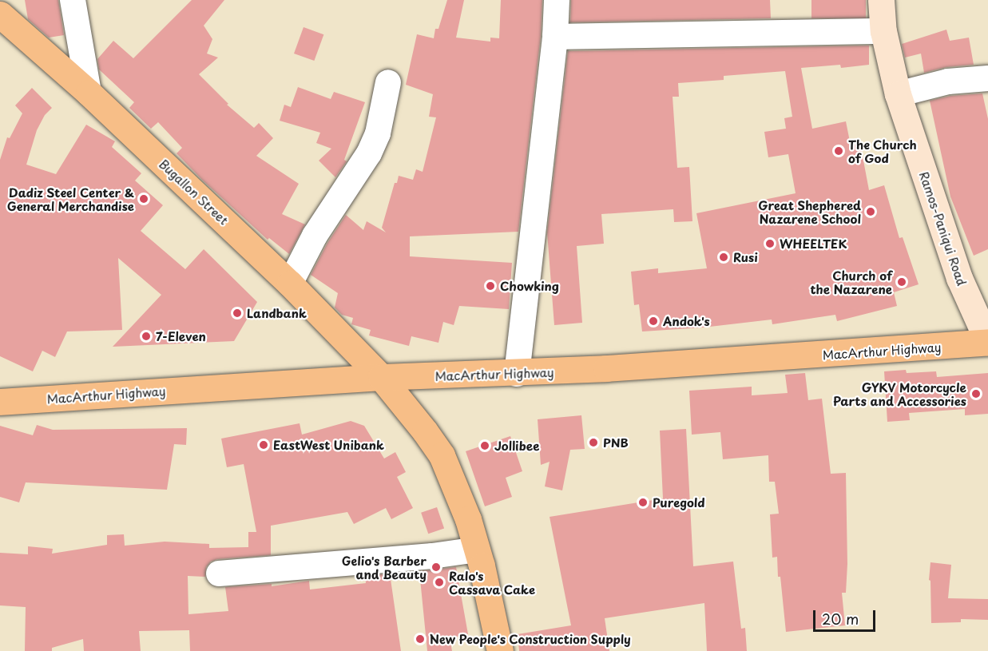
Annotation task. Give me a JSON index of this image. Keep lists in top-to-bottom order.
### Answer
{
  "streets": {
    "main road": ["Bugallon Street", "Ramos-Paniqui Road", "MacArthur Highway"]
  },
  "crossings": [
    ["Bugallon Street", "MacArthur Highway"],
    ["Ramos-Paniqui Road", "MacArthur Highway"]
  ],
  "places": [
    "The Church of God",
    "Dadiz Steel Center & General Merchandise",
    "Great Shephered Nazarene School",
    "WHEELTEK",
    "Rusi",
    "Church of the Nazarene",
    "Chowking",
    "Landbank",
    "Andok's",
    "7-Eleven",
    "GYKV Motorcycle Parts and Accessories",
    "PNB",
    "EastWest Unibank",
    "Jollibee",
    "Puregold",
    "Gelio's Barber and Beauty",
    "Ralo's Cassava Cake",
    "New People's Construction Supply"
  ],
  "scale_bar": "20 m"
}
